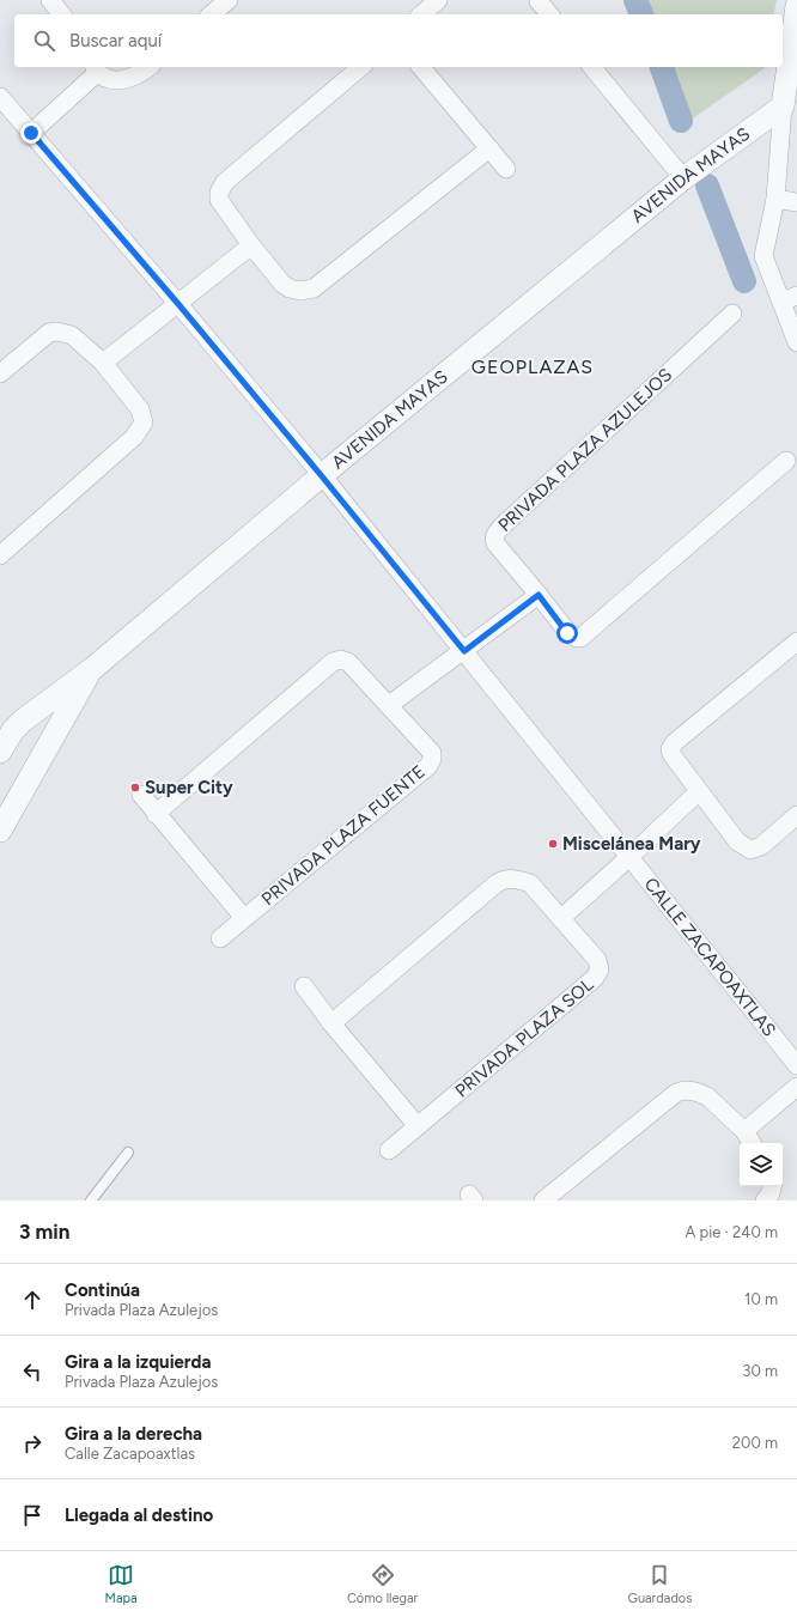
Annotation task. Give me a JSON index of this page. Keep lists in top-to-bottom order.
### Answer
{
  "streets": {
    "street": [
      "AVENIDA MAYAS",
      "PRIVADA PLAZA AZULEJOS",
      "PRIVADA PLAZA FUENTE",
      "CALLE ZACAPOAXTLAS",
      "PRIVADA PLAZA SOL"
    ]
  },
  "crossings": [
    ["AVENIDA MAYAS", "CALLE ZACAPOAXTLAS"]
  ],
  "districts": ["GEOPLAZAS"],
  "places": ["Super City", "Miscelánea Mary"],
  "page": {
    "search": "Buscar aquí",
    "heading": ["3 min", "A pie · 240 m"],
    "list": [
      ["Continúa", "Privada Plaza Azulejos", "10 m"],
      ["Gira a la izquierda", "Privada Plaza Azulejos", "30 m"],
      ["Gira a la derecha", "Calle Zacapoaxtlas", "200 m"],
      "Llegada al destino"
    ],
    "nav": ["Mapa", "Cómo llegar", "Guardados"]
  }
}
